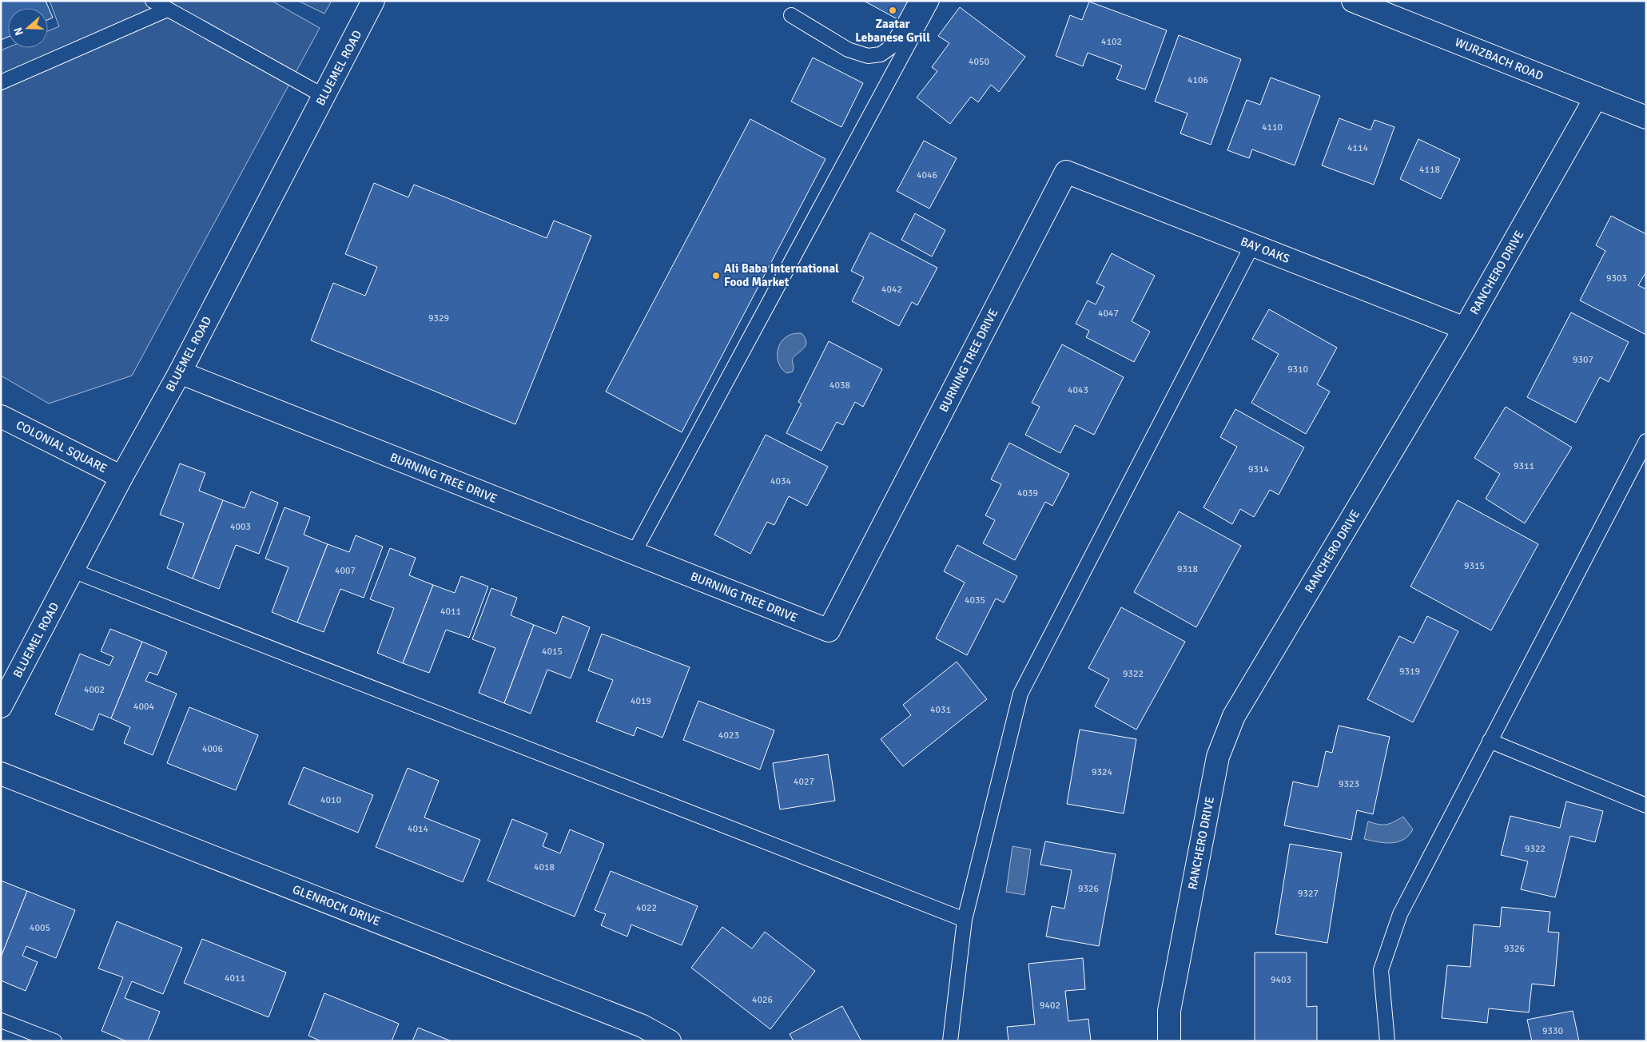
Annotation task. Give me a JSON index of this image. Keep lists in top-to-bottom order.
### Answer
{
  "streets": {
    "street": [
      "WURZBACH ROAD",
      "BLUEMEL ROAD",
      "BAY OAKS",
      "RANCHERO DRIVE",
      "BURNING TREE DRIVE",
      "COLONIAL SQUARE",
      "GLENROCK DRIVE"
    ]
  },
  "crossings": [
    ["WURZBACH ROAD", "RANCHERO DRIVE"],
    ["BLUEMEL ROAD", "BURNING TREE DRIVE"],
    ["BLUEMEL ROAD", "COLONIAL SQUARE"],
    ["BAY OAKS", "RANCHERO DRIVE"],
    ["BAY OAKS", "BURNING TREE DRIVE"]
  ],
  "places": ["Zaatar Lebanese Grill", "Ali Baba International Food Market"],
  "house_numbers": [
    "4102",
    "4050",
    "4106",
    "4110",
    "4114",
    "4118",
    "4046",
    "9303",
    "4042",
    "4047",
    "9329",
    "9307",
    "9310",
    "4038",
    "4043",
    "9311",
    "9314",
    "4034",
    "4039",
    "4003",
    "9315",
    "9318",
    "4007",
    "4035",
    "4011",
    "4015",
    "9319",
    "9322",
    "4002",
    "4019",
    "4004",
    "4031",
    "4023",
    "4006",
    "9324",
    "4027",
    "9323",
    "4010",
    "4014",
    "9322",
    "4018",
    "9326",
    "9327",
    "4022",
    "4005",
    "9326",
    "4011",
    "9403",
    "4026",
    "9402",
    "9330"
  ],
  "north": "left"
}
